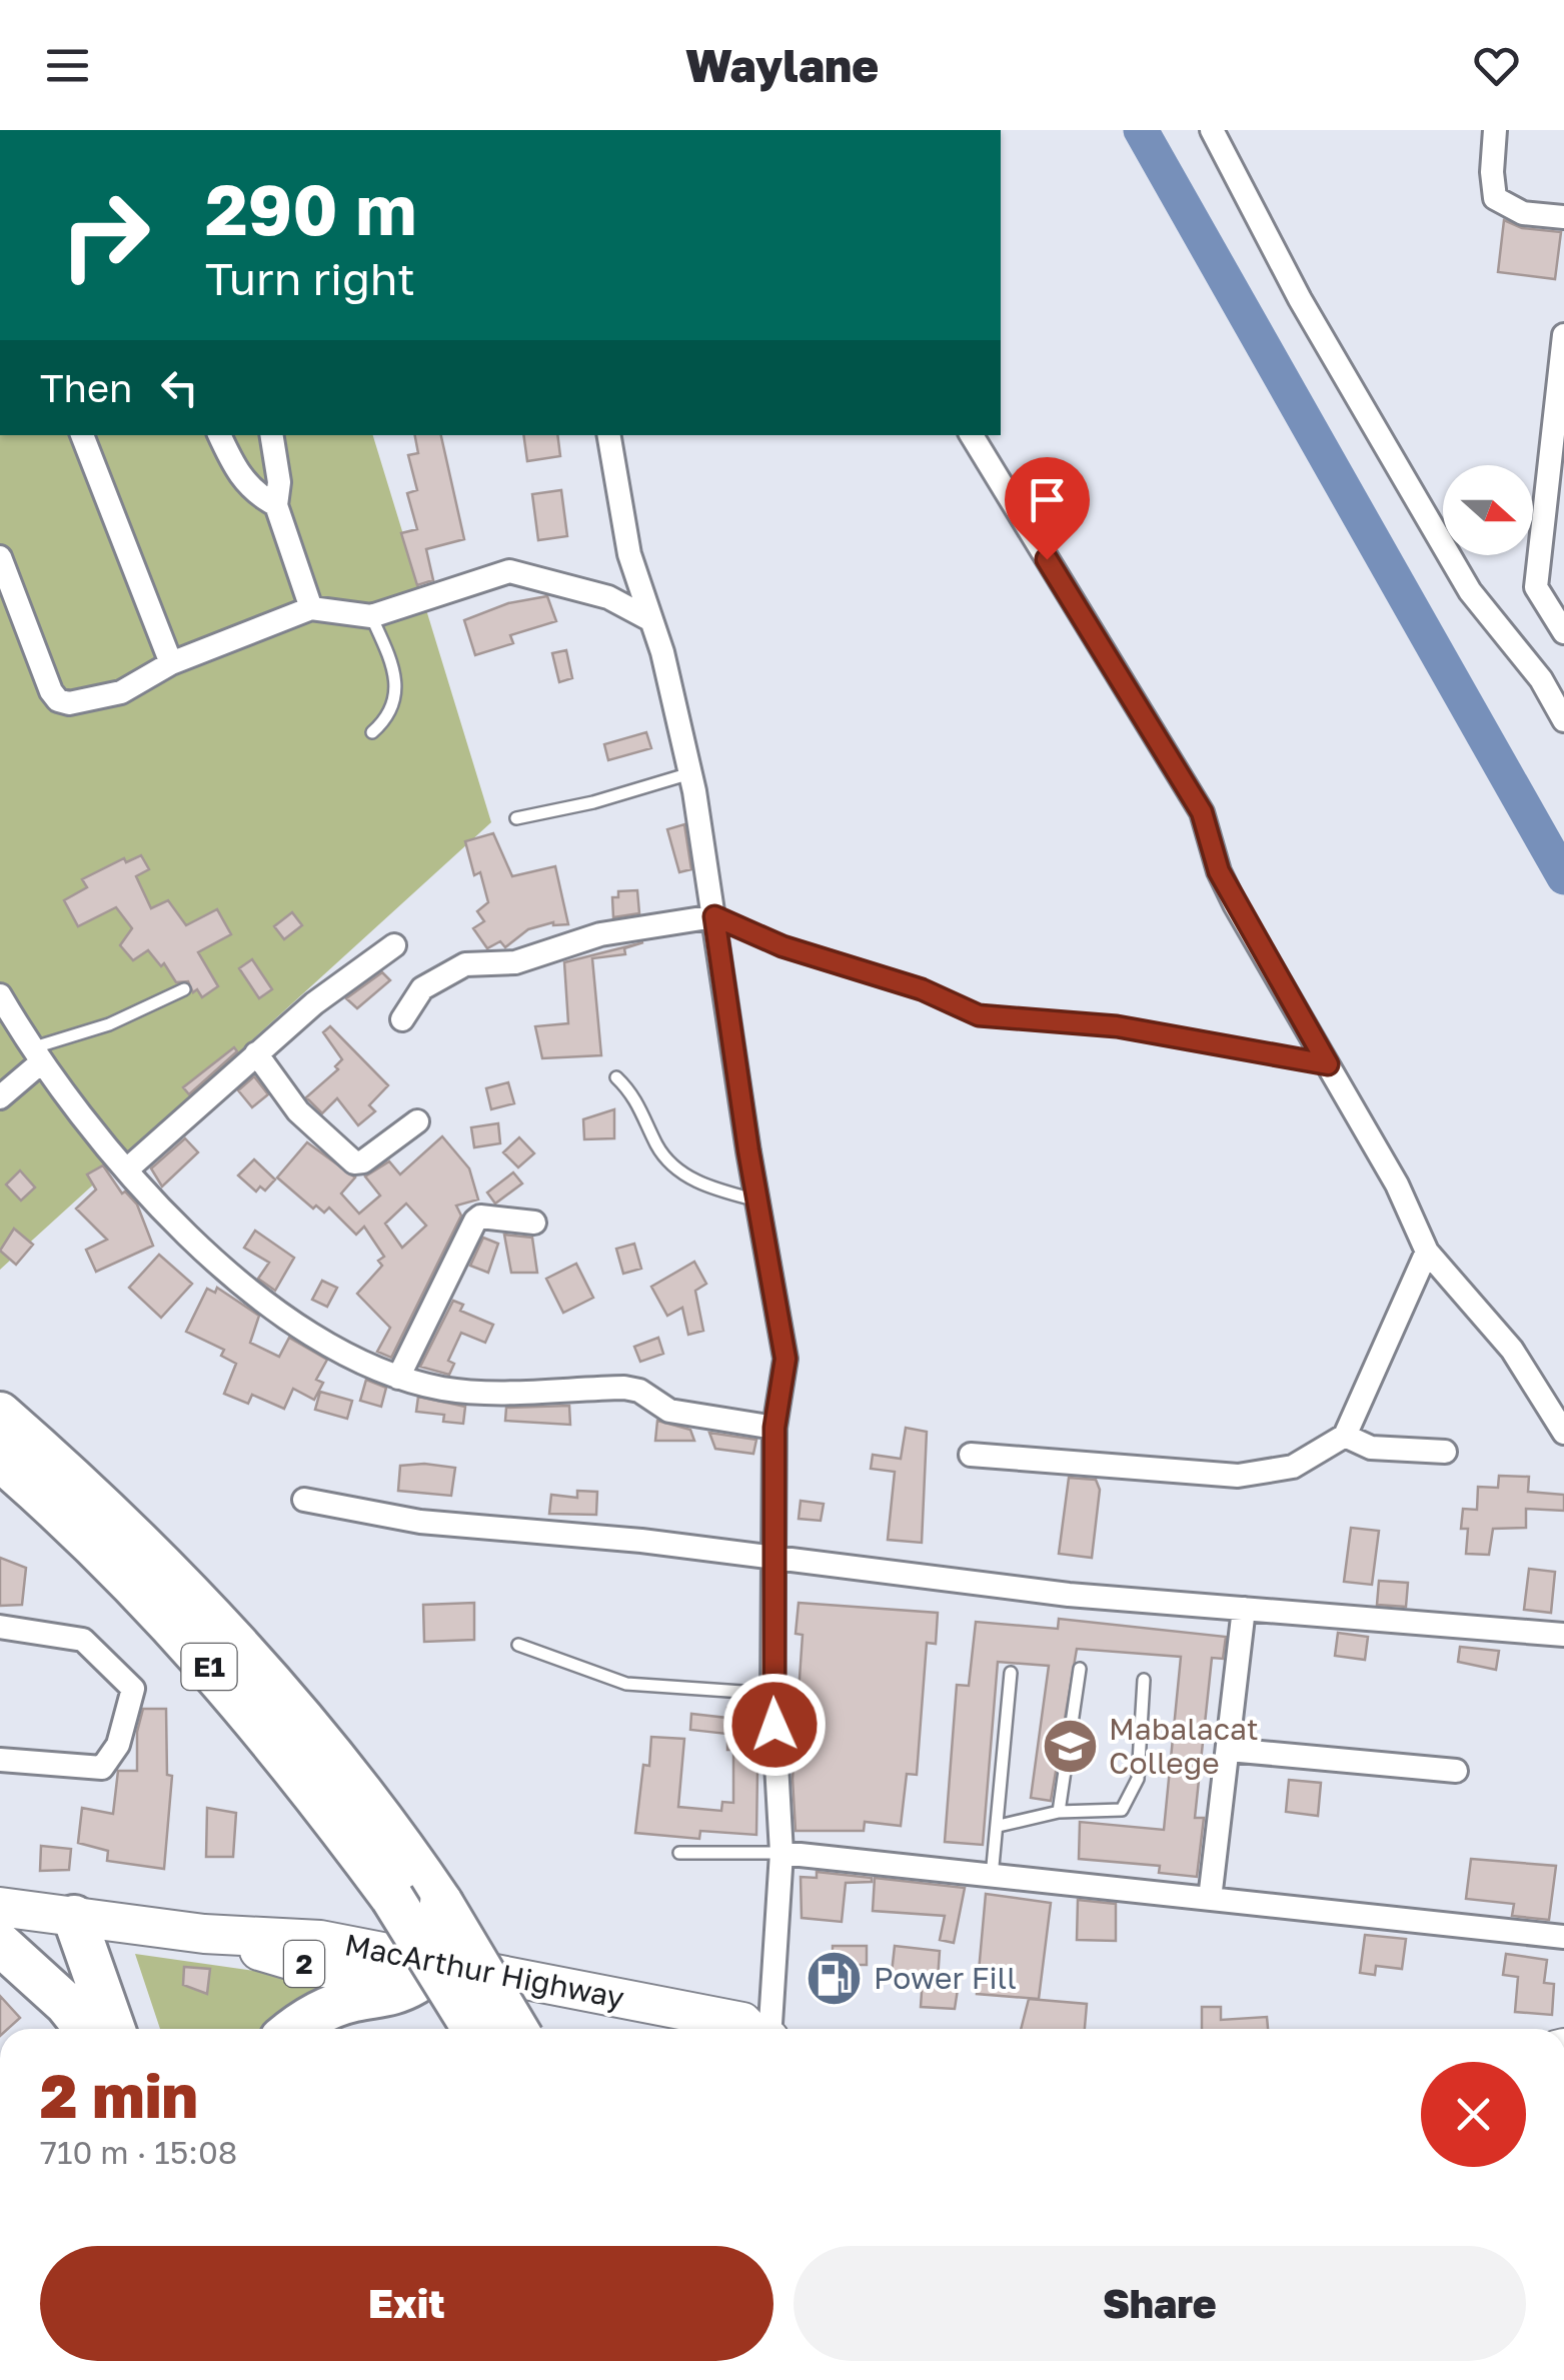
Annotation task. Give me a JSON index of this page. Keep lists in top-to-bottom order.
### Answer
{
  "streets": {
    "highway": ["E1", "2", "MacArthur Highway"]
  },
  "places": {
    "school or university": ["Mabalacat College"],
    "fuel station": ["Power Fill"]
  },
  "north": "right",
  "page": {
    "header": "Waylane",
    "turn": ["290 m", "Turn right"],
    "then": "Then",
    "heading": ["2 min", "710 m · 15:08"],
    "buttons": ["Exit", "Share"]
  }
}
